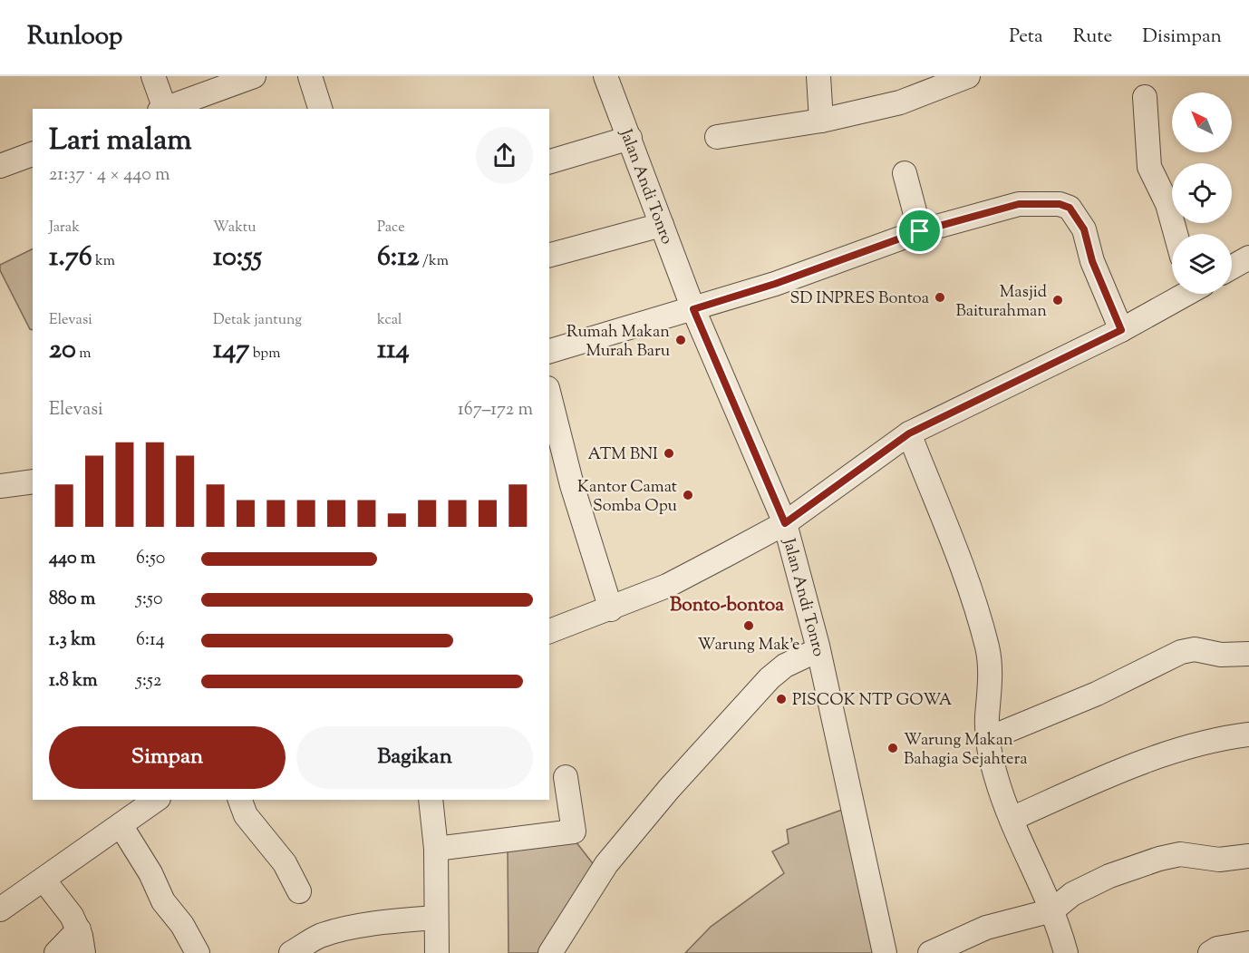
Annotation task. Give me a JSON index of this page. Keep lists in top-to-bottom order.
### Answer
{
  "streets": {
    "street": ["Jalan Andi Tonro"]
  },
  "districts": ["Bonto-bontoa"],
  "places": [
    "SD INPRES Bontoa",
    "Masjid Baiturahman",
    "Rumah Makan Murah Baru",
    "ATM BNI",
    "Kantor Camat Somba Opu",
    "Warung Mak'e",
    "PISCOK NTP GOWA",
    "Warung Makan Bahagia Sejahtera"
  ],
  "north": "top left",
  "page": {
    "header": "Runloop",
    "nav": ["Peta", "Rute", "Disimpan"],
    "heading": ["Lari malam", "21:37 · 4 × 440 m"],
    "stats": [
      ["Jarak", "1.76 km"],
      ["Waktu", "10:55"],
      ["Pace", "6:12 /km"],
      ["Elevasi", "20 m"],
      ["Detak jantung", "147 bpm"],
      ["kcal", "114"]
    ],
    "chart": ["Elevasi", "167–172 m"],
    "list": [
      {
        "name": "440 m",
        "note": "6:50"
      },
      {
        "name": "880 m",
        "note": "5:50"
      },
      {
        "name": "1.3 km",
        "note": "6:14"
      },
      {
        "name": "1.8 km",
        "note": "5:52"
      }
    ],
    "buttons": ["Simpan", "Bagikan"]
  }
}
